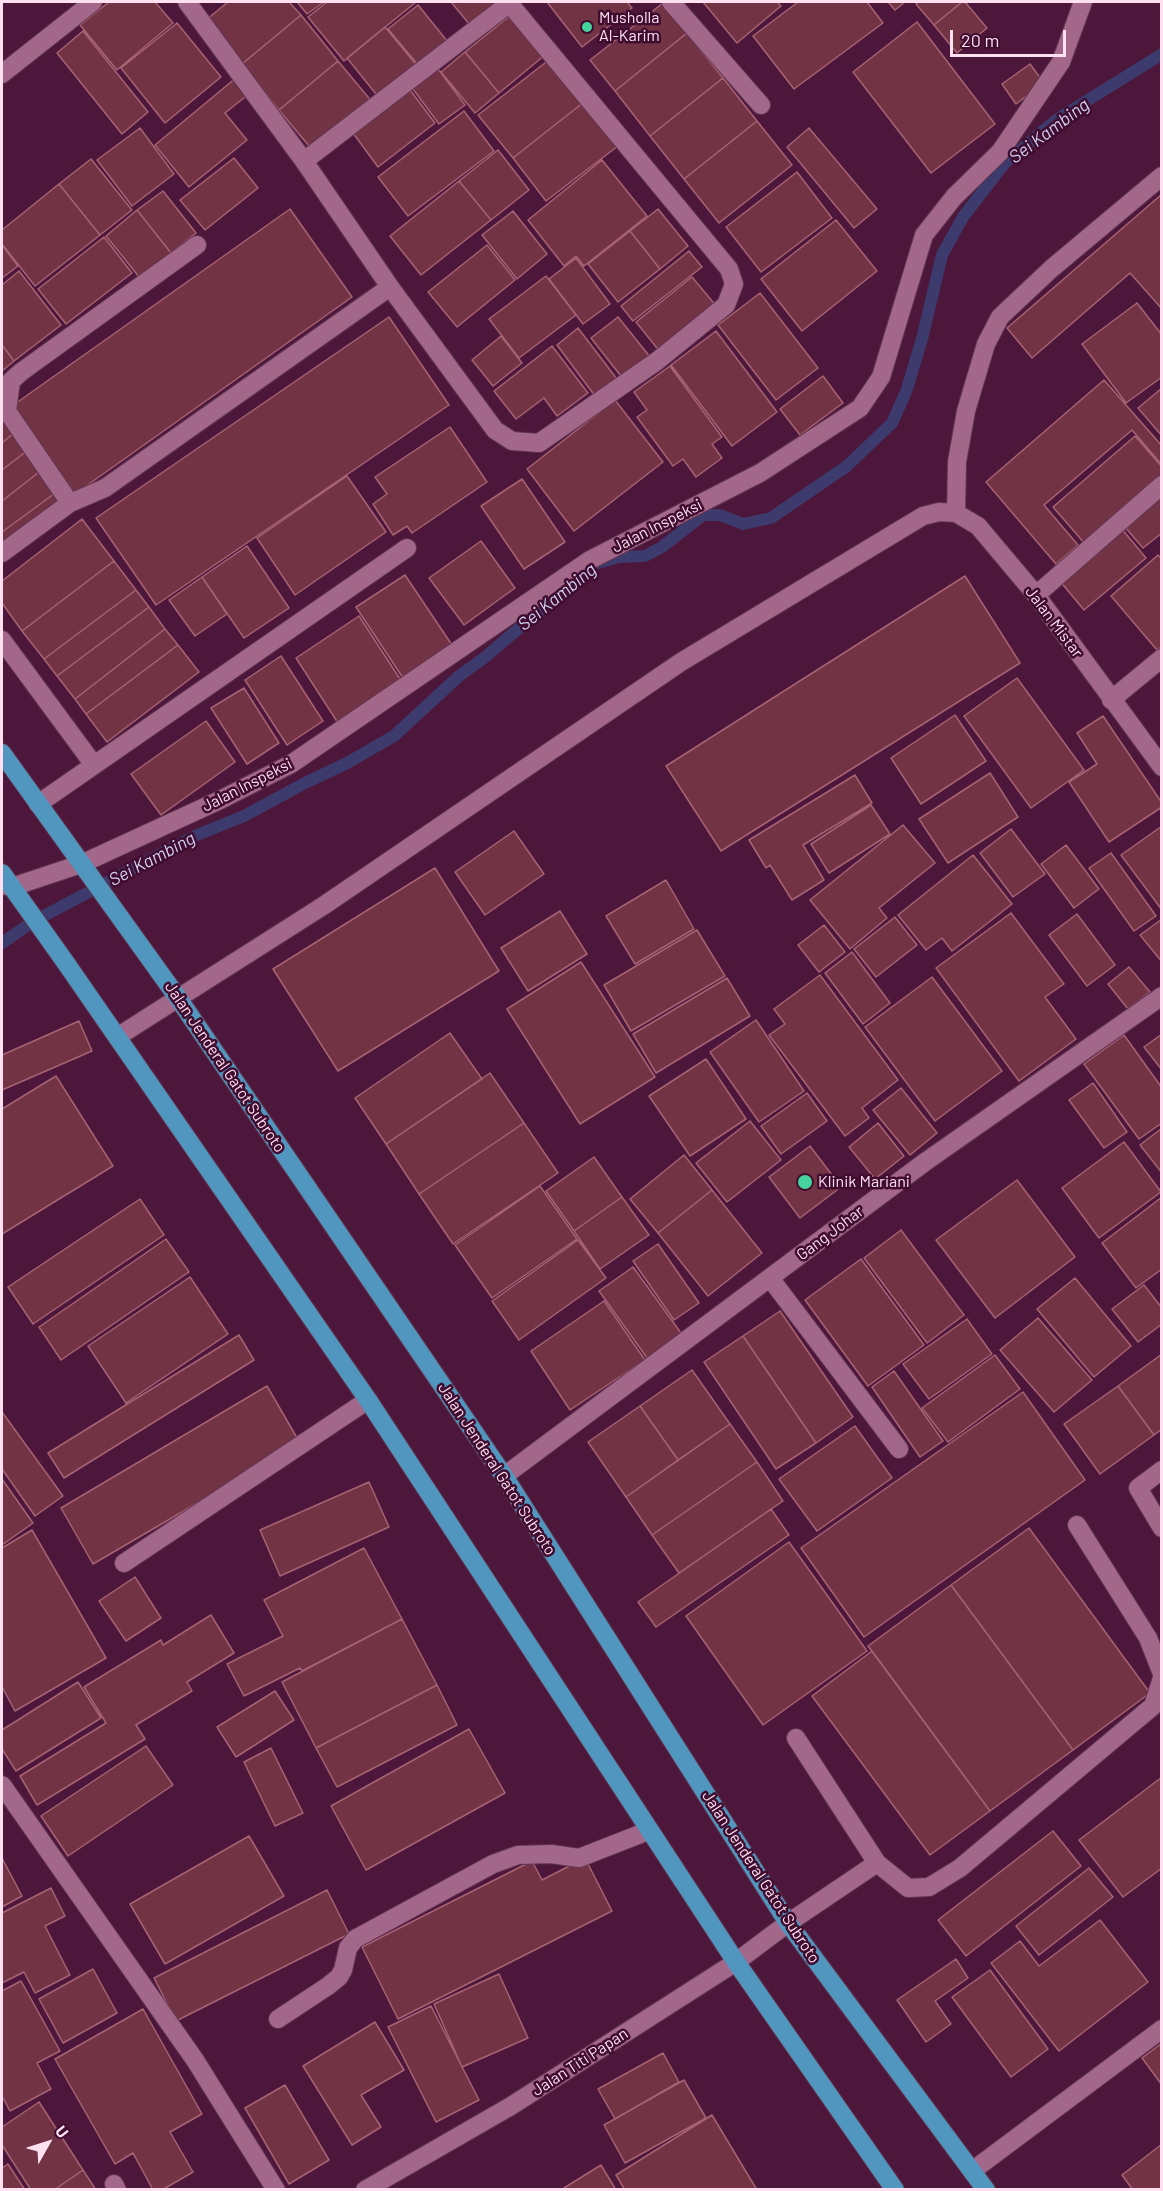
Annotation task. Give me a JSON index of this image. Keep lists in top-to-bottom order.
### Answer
{
  "streets": {
    "main road": ["Jalan Jenderal Gatot Subroto"],
    "street": [
      "Jalan Inspeksi",
      "Jalan Mistar",
      "Gang Johar",
      "Jalan Titi Papan"
    ]
  },
  "crossings": [
    ["Jalan Inspeksi", "Jalan Jenderal Gatot Subroto"],
    ["Jalan Jenderal Gatot Subroto", "Gang Johar"],
    ["Jalan Jenderal Gatot Subroto", "Jalan Titi Papan"]
  ],
  "water": ["Sei Kambing"],
  "places": ["Musholla Al-Karim", "Klinik Mariani"],
  "scale_bar": "20 m",
  "north": "top right"
}
